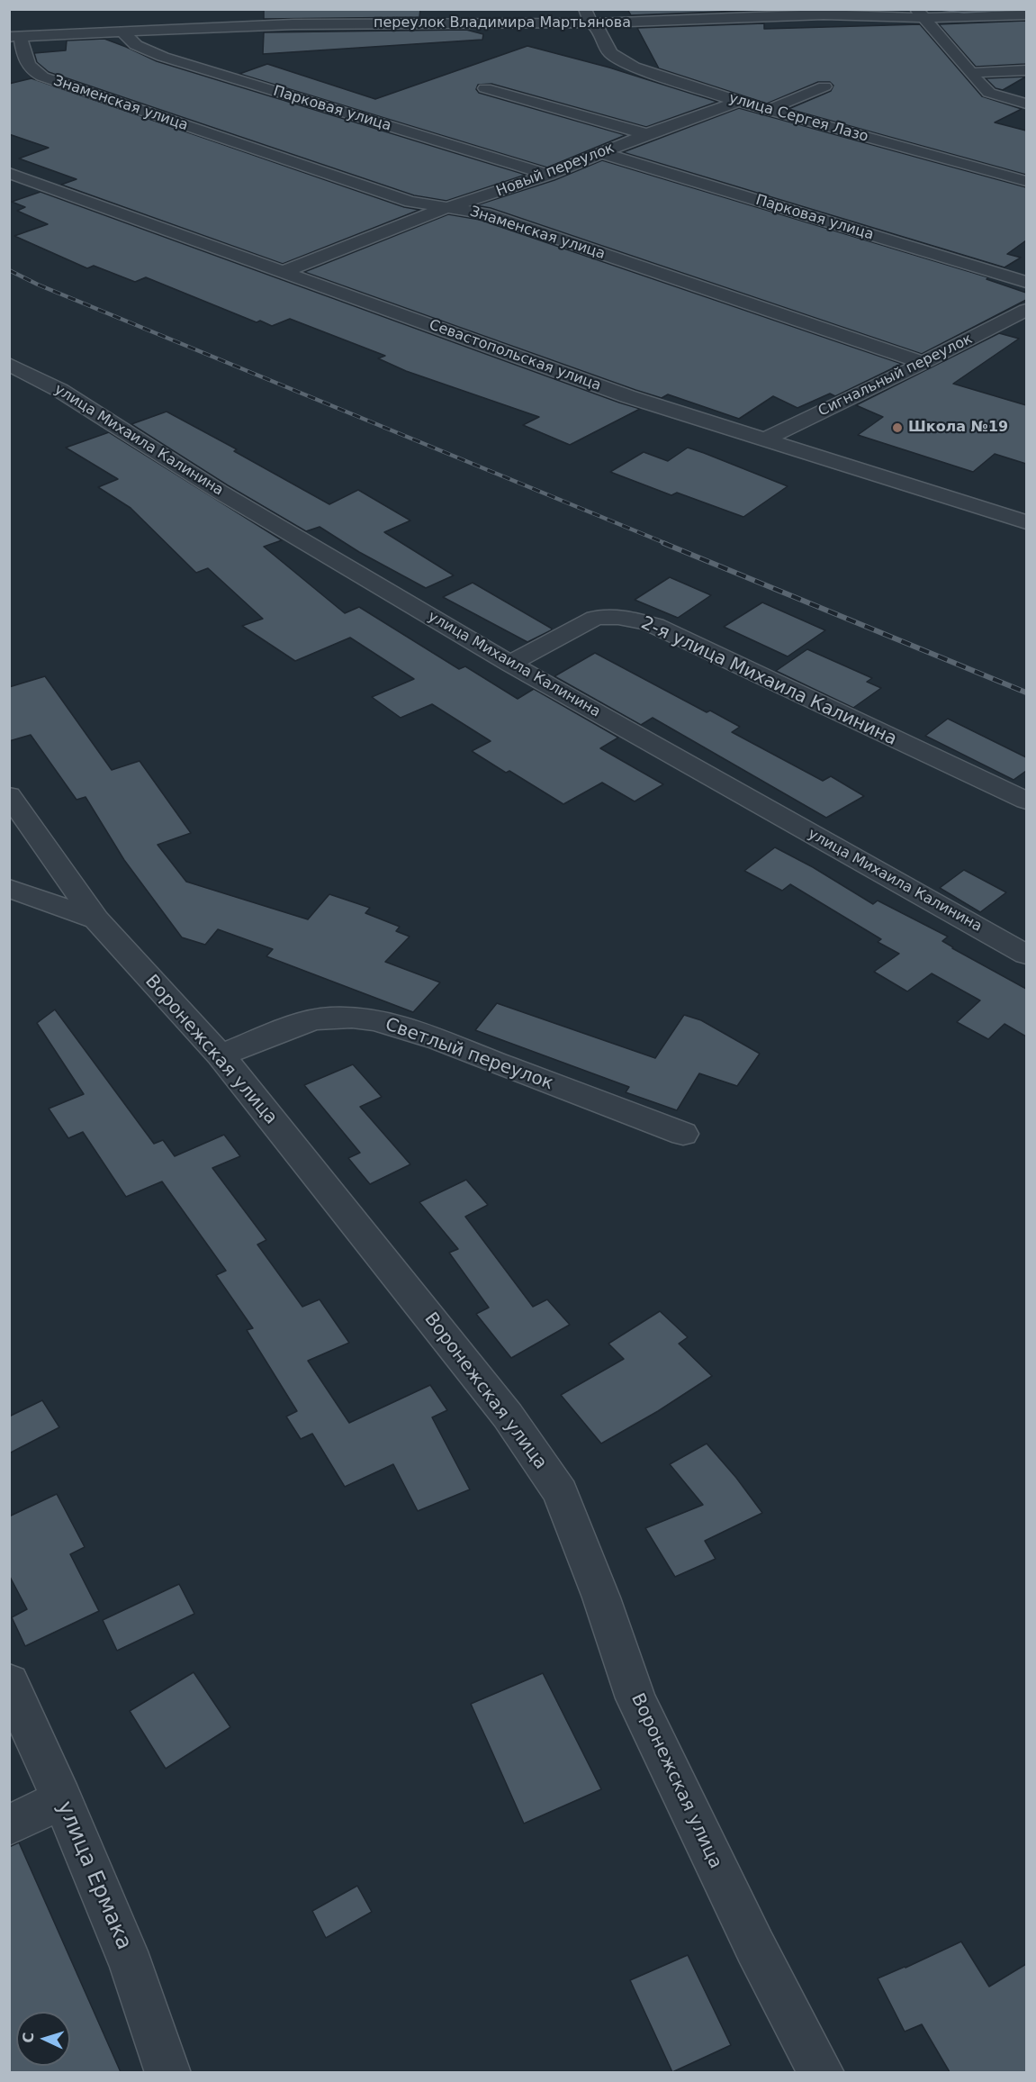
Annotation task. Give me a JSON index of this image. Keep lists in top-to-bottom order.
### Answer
{
  "streets": {
    "street": [
      "переулок Владимира Мартьянова",
      "Знаменская улица",
      "Парковая улица",
      "улица Сергея Лазо",
      "Новый переулок",
      "Севастопольская улица",
      "Сигнальный переулок",
      "улица Михаила Калинина",
      "2-я улица Михаила Калинина",
      "Воронежская улица",
      "Светлый переулок",
      "улица Ермака"
    ]
  },
  "crossings": [
    ["переулок Владимира Мартьянова", "Знаменская улица"],
    ["переулок Владимира Мартьянова", "Парковая улица"],
    ["переулок Владимира Мартьянова", "улица Сергея Лазо"],
    ["Знаменская улица", "Новый переулок"],
    ["Знаменская улица", "Сигнальный переулок"],
    ["Парковая улица", "Новый переулок"],
    ["улица Сергея Лазо", "Новый переулок"],
    ["Новый переулок", "Севастопольская улица"],
    ["Севастопольская улица", "Сигнальный переулок"],
    ["улица Михаила Калинина", "2-я улица Михаила Калинина"],
    ["Воронежская улица", "Светлый переулок"]
  ],
  "places": ["Школа №19"],
  "north": "left"
}
